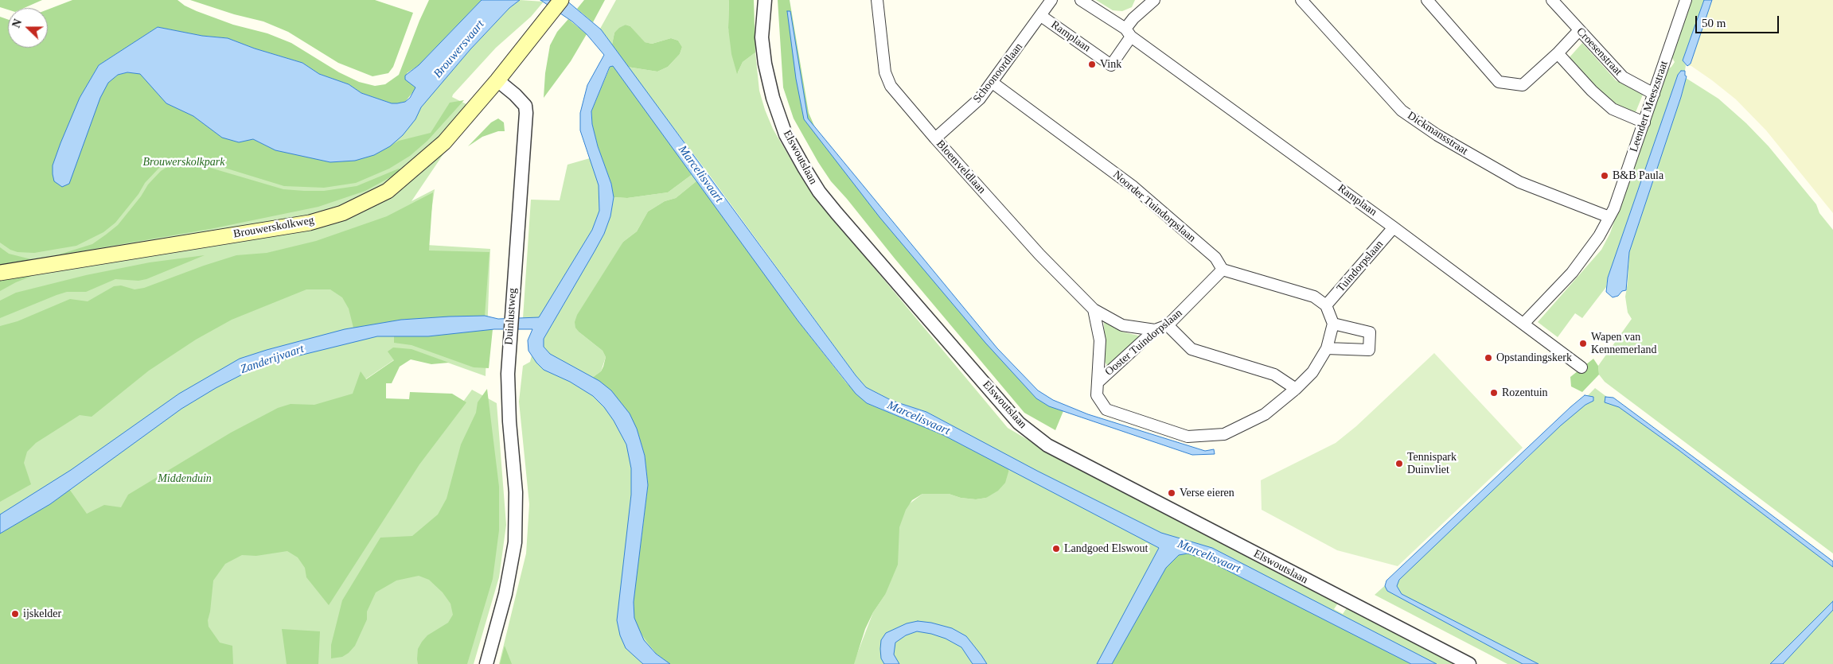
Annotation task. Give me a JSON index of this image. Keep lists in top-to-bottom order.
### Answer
{
  "streets": {
    "main road": ["Brouwerskolkweg"],
    "street": [
      "Ramplaan",
      "Croesenstraat",
      "Schoonoordlaan",
      "Leendert Meeszstraat",
      "Dickmansstraat",
      "Elswoutslaan",
      "Bloemveldlaan",
      "Noorder Tuindorpslaan",
      "Tuindorpslaan",
      "Duinlustweg",
      "Ooster Tuindorpslaan"
    ]
  },
  "crossings": [
    ["Ramplaan", "Schoonoordlaan"],
    ["Ramplaan", "Leendert Meeszstraat"],
    ["Ramplaan", "Tuindorpslaan"],
    ["Croesenstraat", "Leendert Meeszstraat"],
    ["Schoonoordlaan", "Bloemveldlaan"],
    ["Schoonoordlaan", "Noorder Tuindorpslaan"],
    ["Leendert Meeszstraat", "Dickmansstraat"],
    ["Bloemveldlaan", "Ooster Tuindorpslaan"],
    ["Noorder Tuindorpslaan", "Ooster Tuindorpslaan"],
    ["Brouwerskolkweg", "Duinlustweg"]
  ],
  "water": ["Brouwersvaart", "Marcelisvaart", "Zanderijvaart"],
  "parks": ["Brouwerskolkpark", "Middenduin"],
  "places": [
    "Vink",
    "B&B Paula",
    "Wapen van Kennemerland",
    "Opstandingskerk",
    "Rozentuin",
    "Tennispark Duinvliet",
    "Verse eieren",
    "Landgoed Elswout",
    "ijskelder"
  ],
  "scale_bar": "50 m",
  "north": "left"
}
